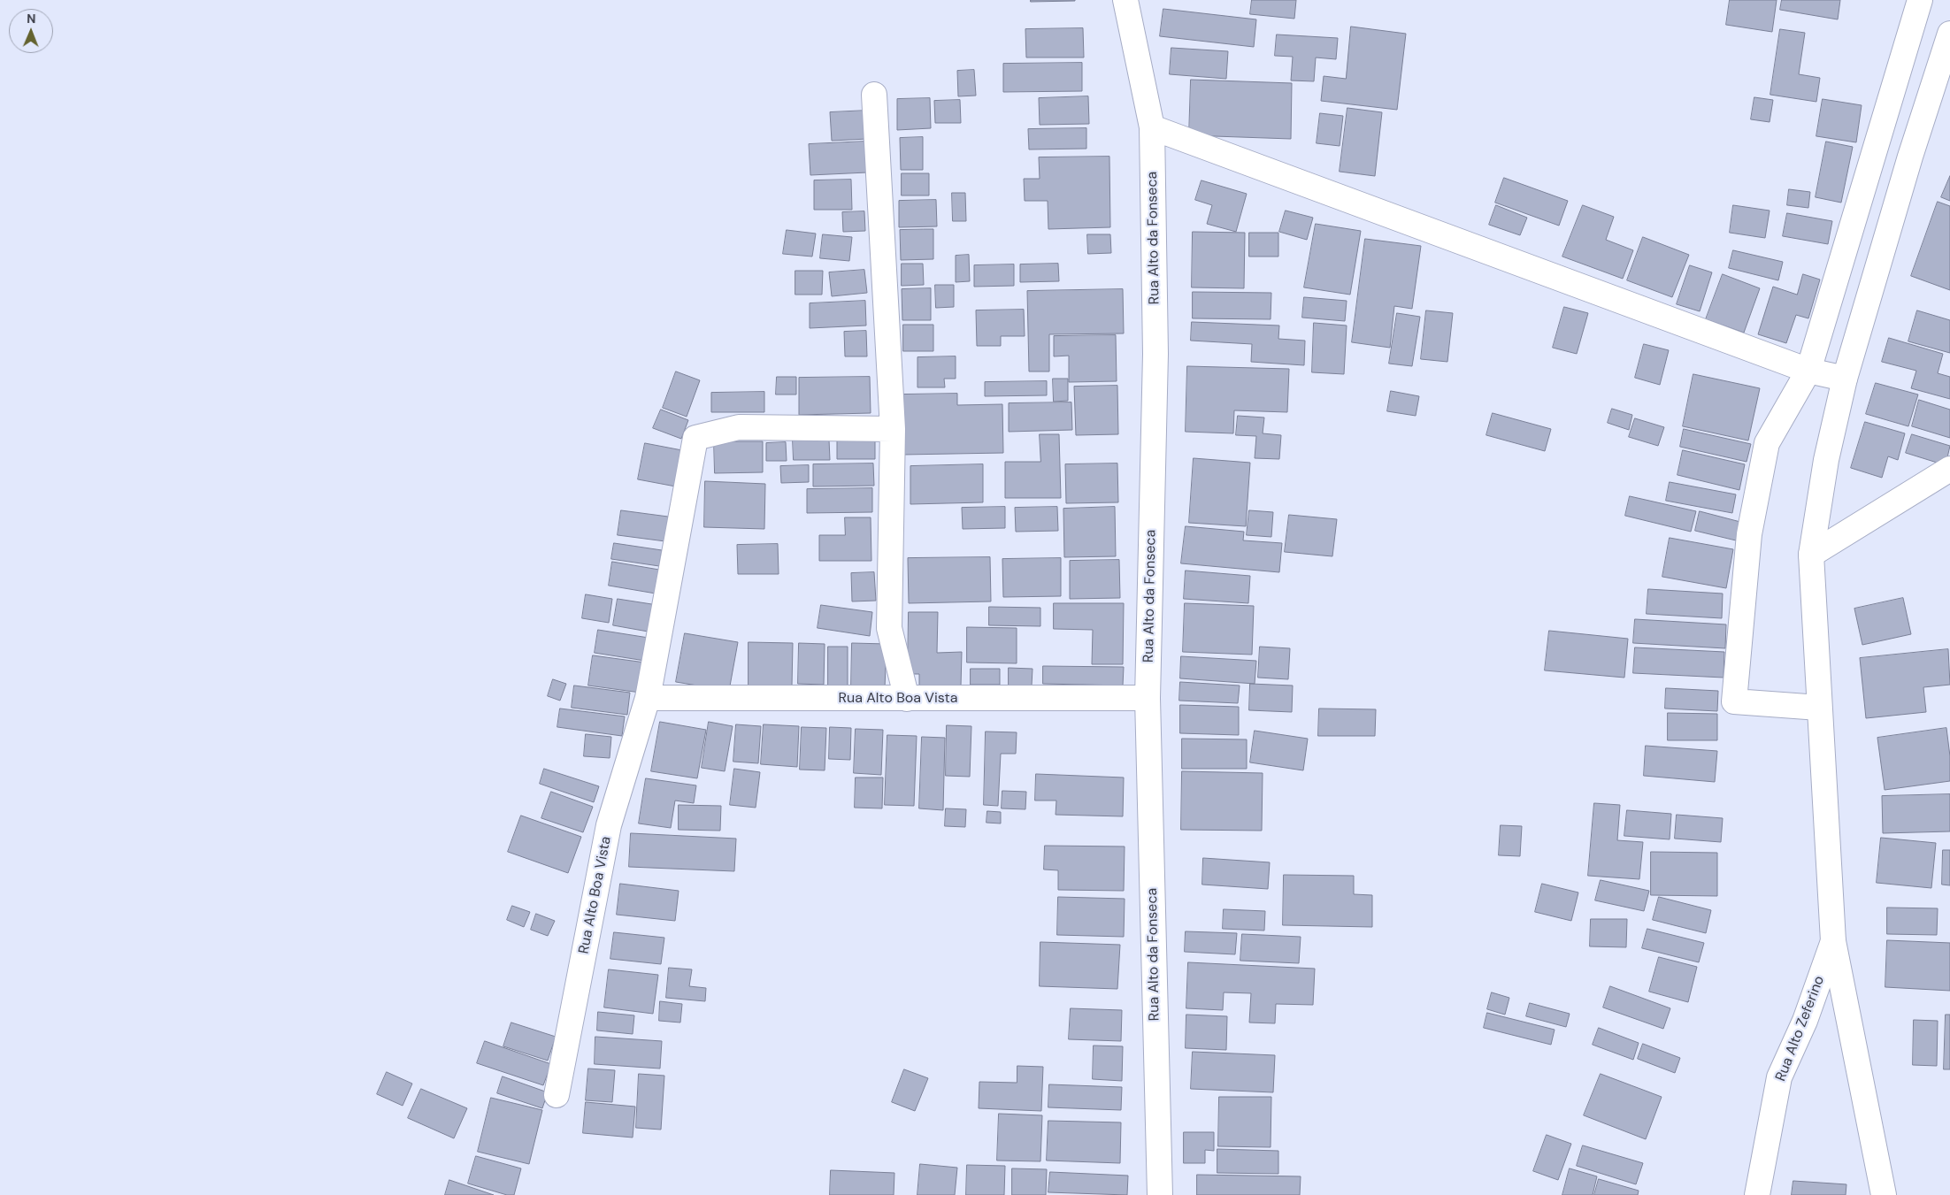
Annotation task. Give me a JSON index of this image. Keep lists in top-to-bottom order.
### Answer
{
  "streets": {
    "street": ["Rua Alto da Fonseca", "Rua Alto Boa Vista", "Rua Alto Zeferino"]
  },
  "crossings": [
    ["Rua Alto da Fonseca", "Rua Alto Boa Vista"]
  ],
  "north": "top"
}
